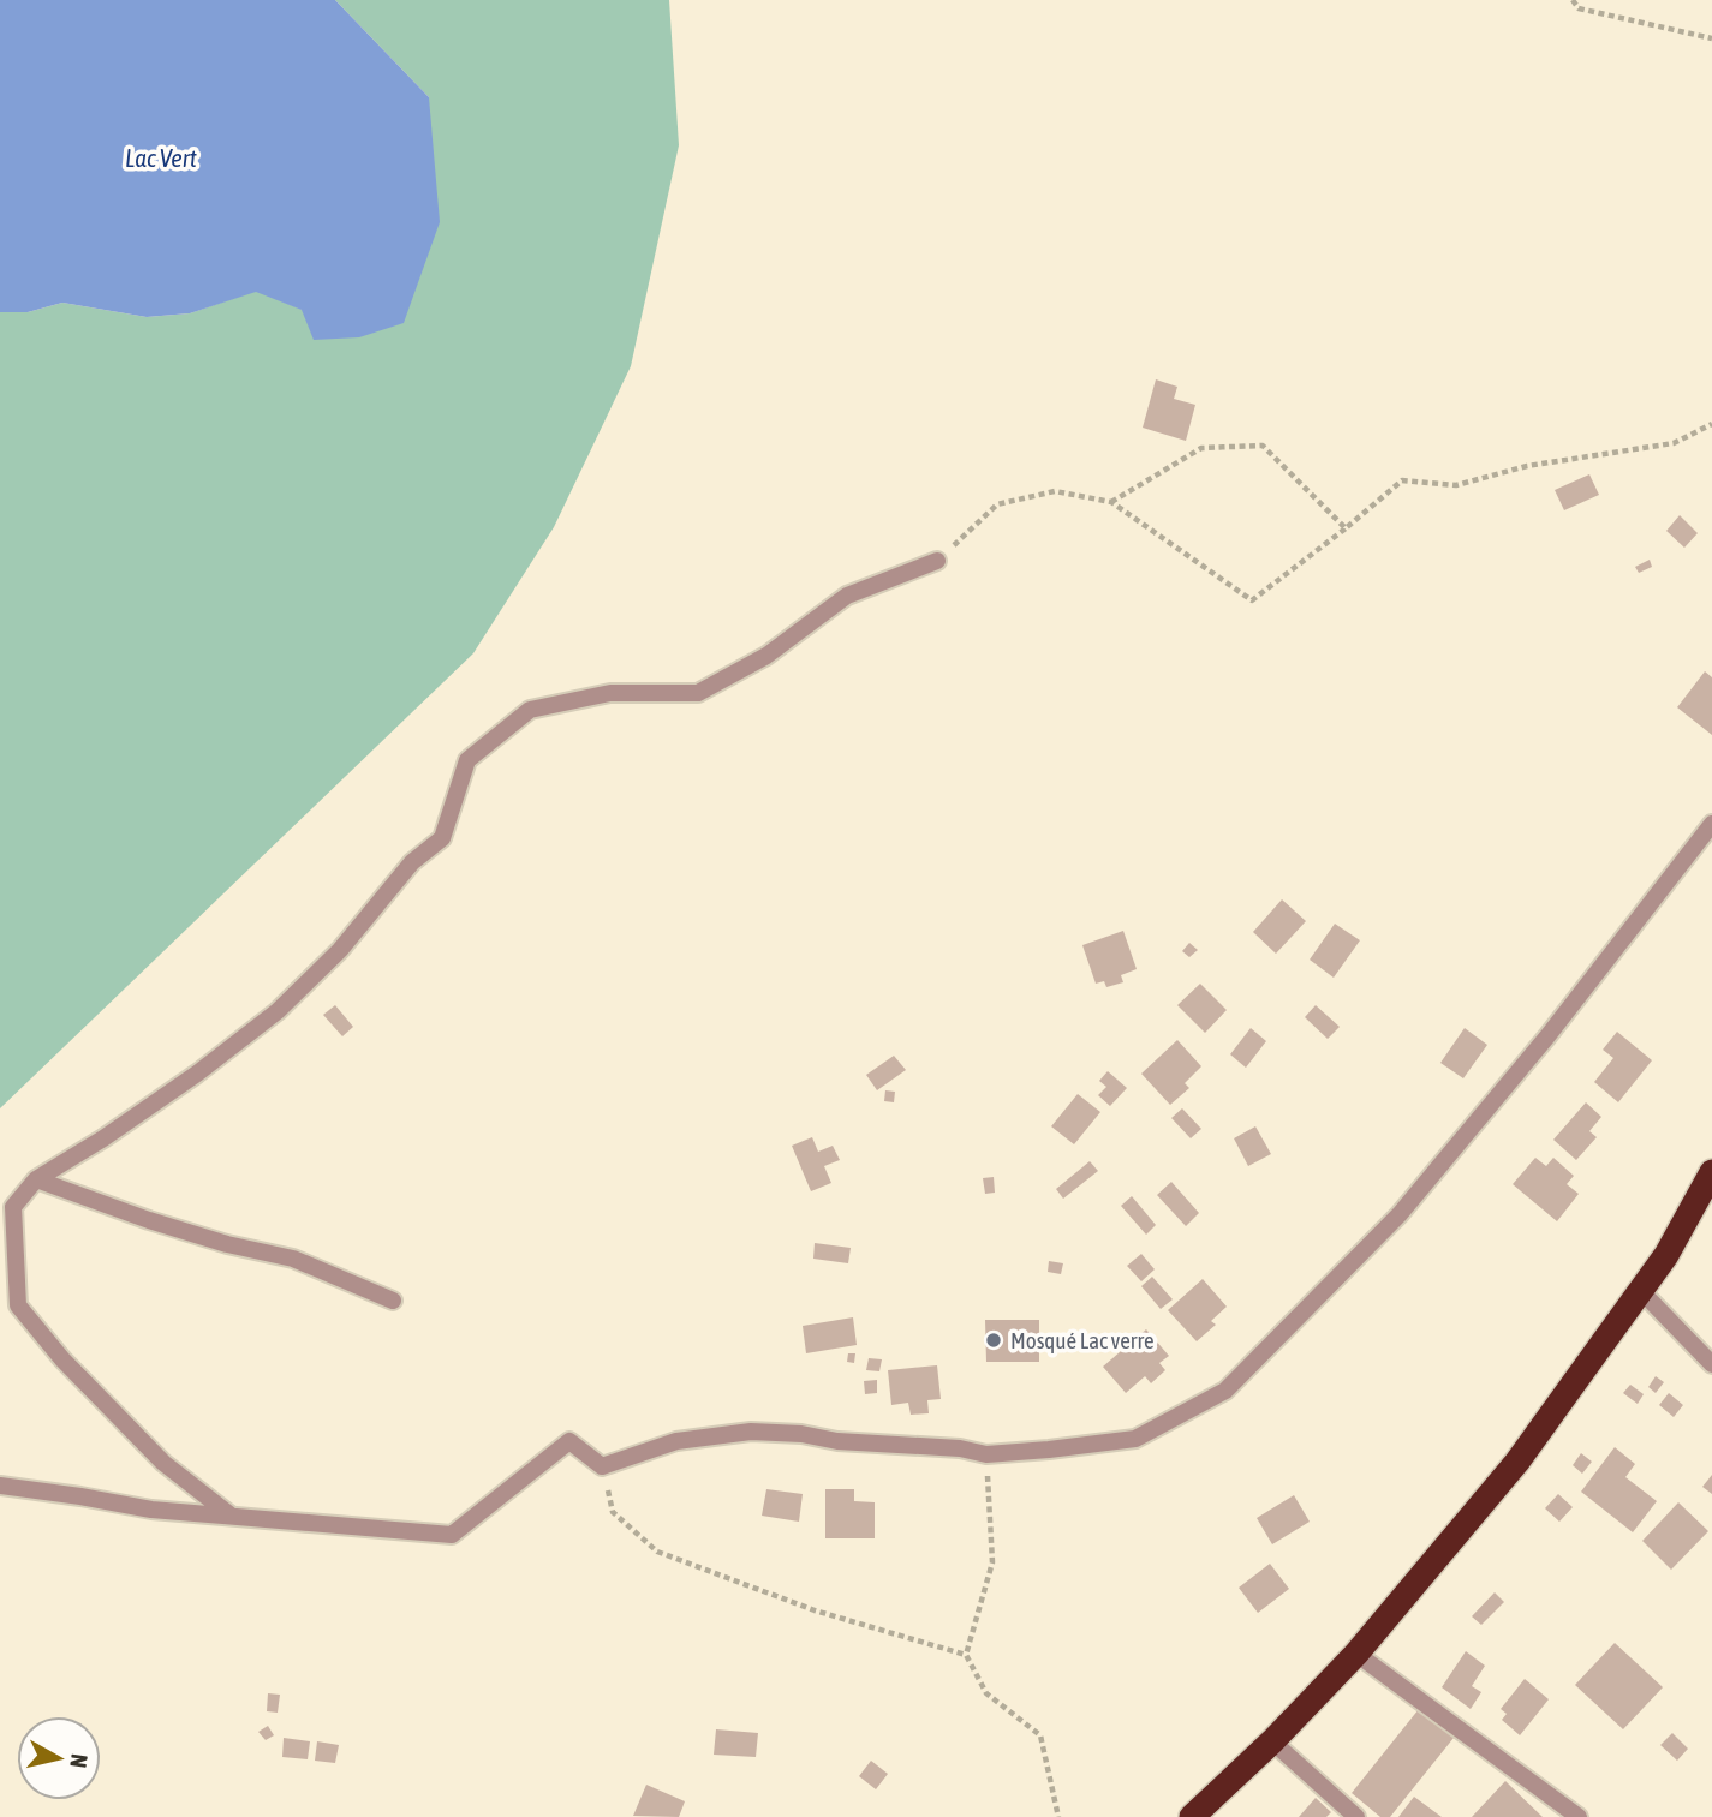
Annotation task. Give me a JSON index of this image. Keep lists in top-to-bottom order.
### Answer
{
  "water": ["Lac Vert"],
  "places": ["Mosqué Lac verre"],
  "north": "right"
}
